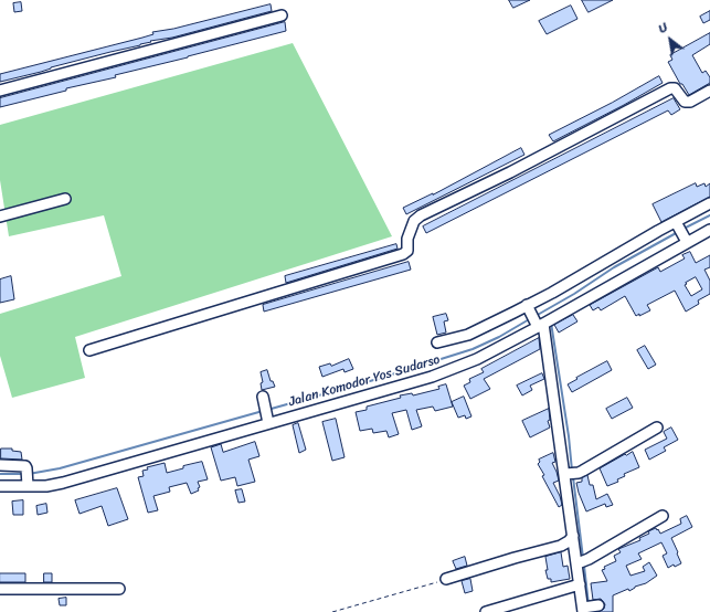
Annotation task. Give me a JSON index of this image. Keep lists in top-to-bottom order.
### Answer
{
  "streets": {
    "street": ["Jalan Komodor Yos Sudarso"]
  },
  "north": "top left"
}
